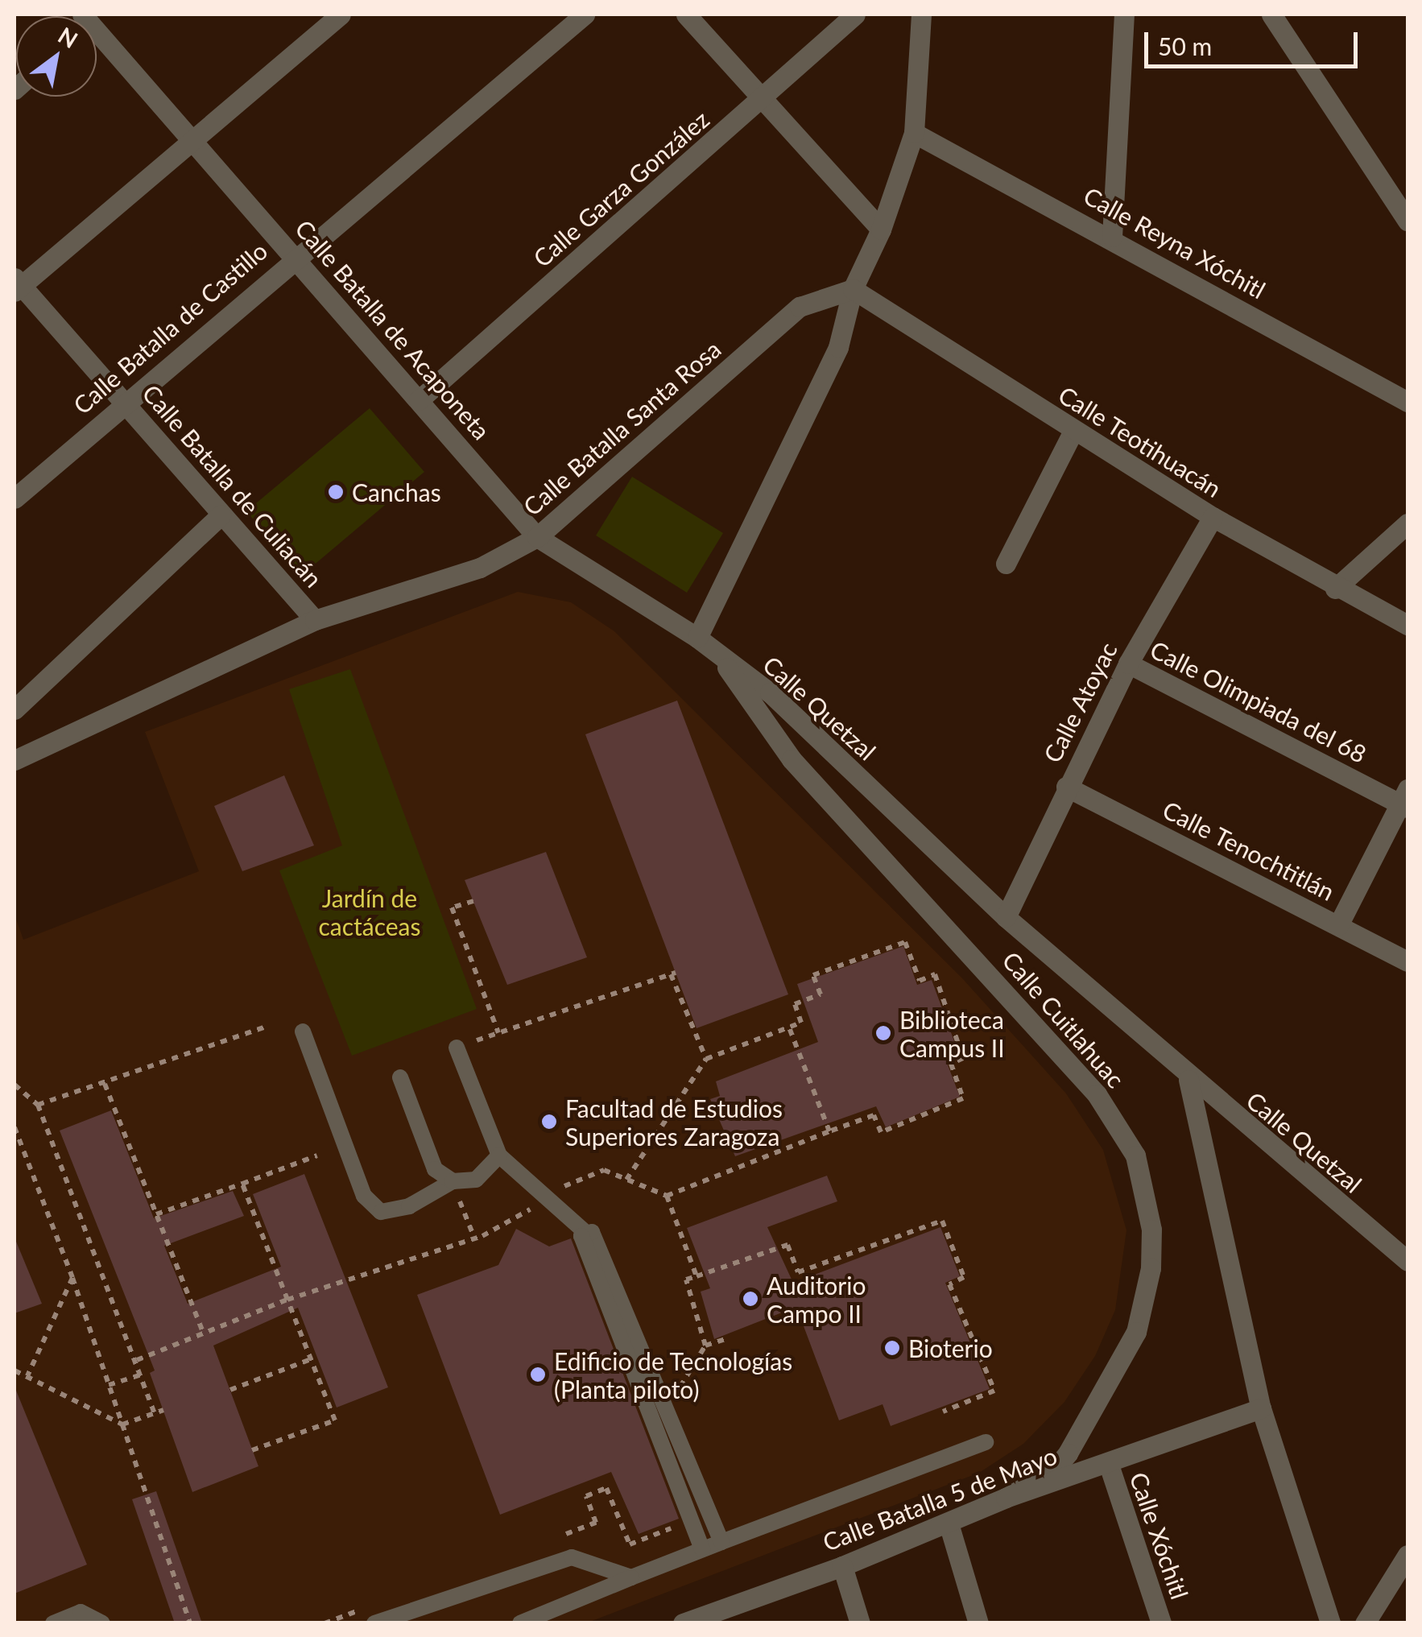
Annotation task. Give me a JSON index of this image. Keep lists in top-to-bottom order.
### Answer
{
  "streets": {
    "street": [
      "Calle Garza González",
      "Calle Reyna Xóchitl",
      "Calle Batalla de Castillo",
      "Calle Batalla de Acaponeta",
      "Calle Batalla Santa Rosa",
      "Calle Teotihuacán",
      "Calle Batalla de Culiacán",
      "Calle Olimpiada del 68",
      "Calle Atoyac",
      "Calle Quetzal",
      "Calle Tenochtitlán",
      "Calle Cuitlahuac",
      "Calle Batalla 5 de Mayo",
      "Calle Xóchitl"
    ]
  },
  "crossings": [
    ["Calle Garza González", "Calle Batalla de Acaponeta"],
    ["Calle Batalla de Castillo", "Calle Batalla de Acaponeta"],
    ["Calle Batalla de Castillo", "Calle Batalla de Culiacán"],
    ["Calle Batalla de Acaponeta", "Calle Batalla Santa Rosa"],
    ["Calle Batalla de Acaponeta", "Calle Quetzal"],
    ["Calle Batalla Santa Rosa", "Calle Teotihuacán"],
    ["Calle Batalla Santa Rosa", "Calle Batalla de Culiacán"],
    ["Calle Teotihuacán", "Calle Atoyac"],
    ["Calle Olimpiada del 68", "Calle Atoyac"],
    ["Calle Atoyac", "Calle Quetzal"],
    ["Calle Atoyac", "Calle Tenochtitlán"],
    ["Calle Quetzal", "Calle Cuitlahuac"],
    ["Calle Cuitlahuac", "Calle Batalla 5 de Mayo"],
    ["Calle Batalla 5 de Mayo", "Calle Xóchitl"]
  ],
  "parks": ["Jardín de cactáceas"],
  "places": [
    "Canchas",
    "Biblioteca Campus II",
    "Facultad de Estudios Superiores Zaragoza",
    "Auditorio Campo II",
    "Bioterio",
    "Edificio de Tecnologías (Planta piloto)"
  ],
  "scale_bar": "50 m",
  "north": "top right"
}
